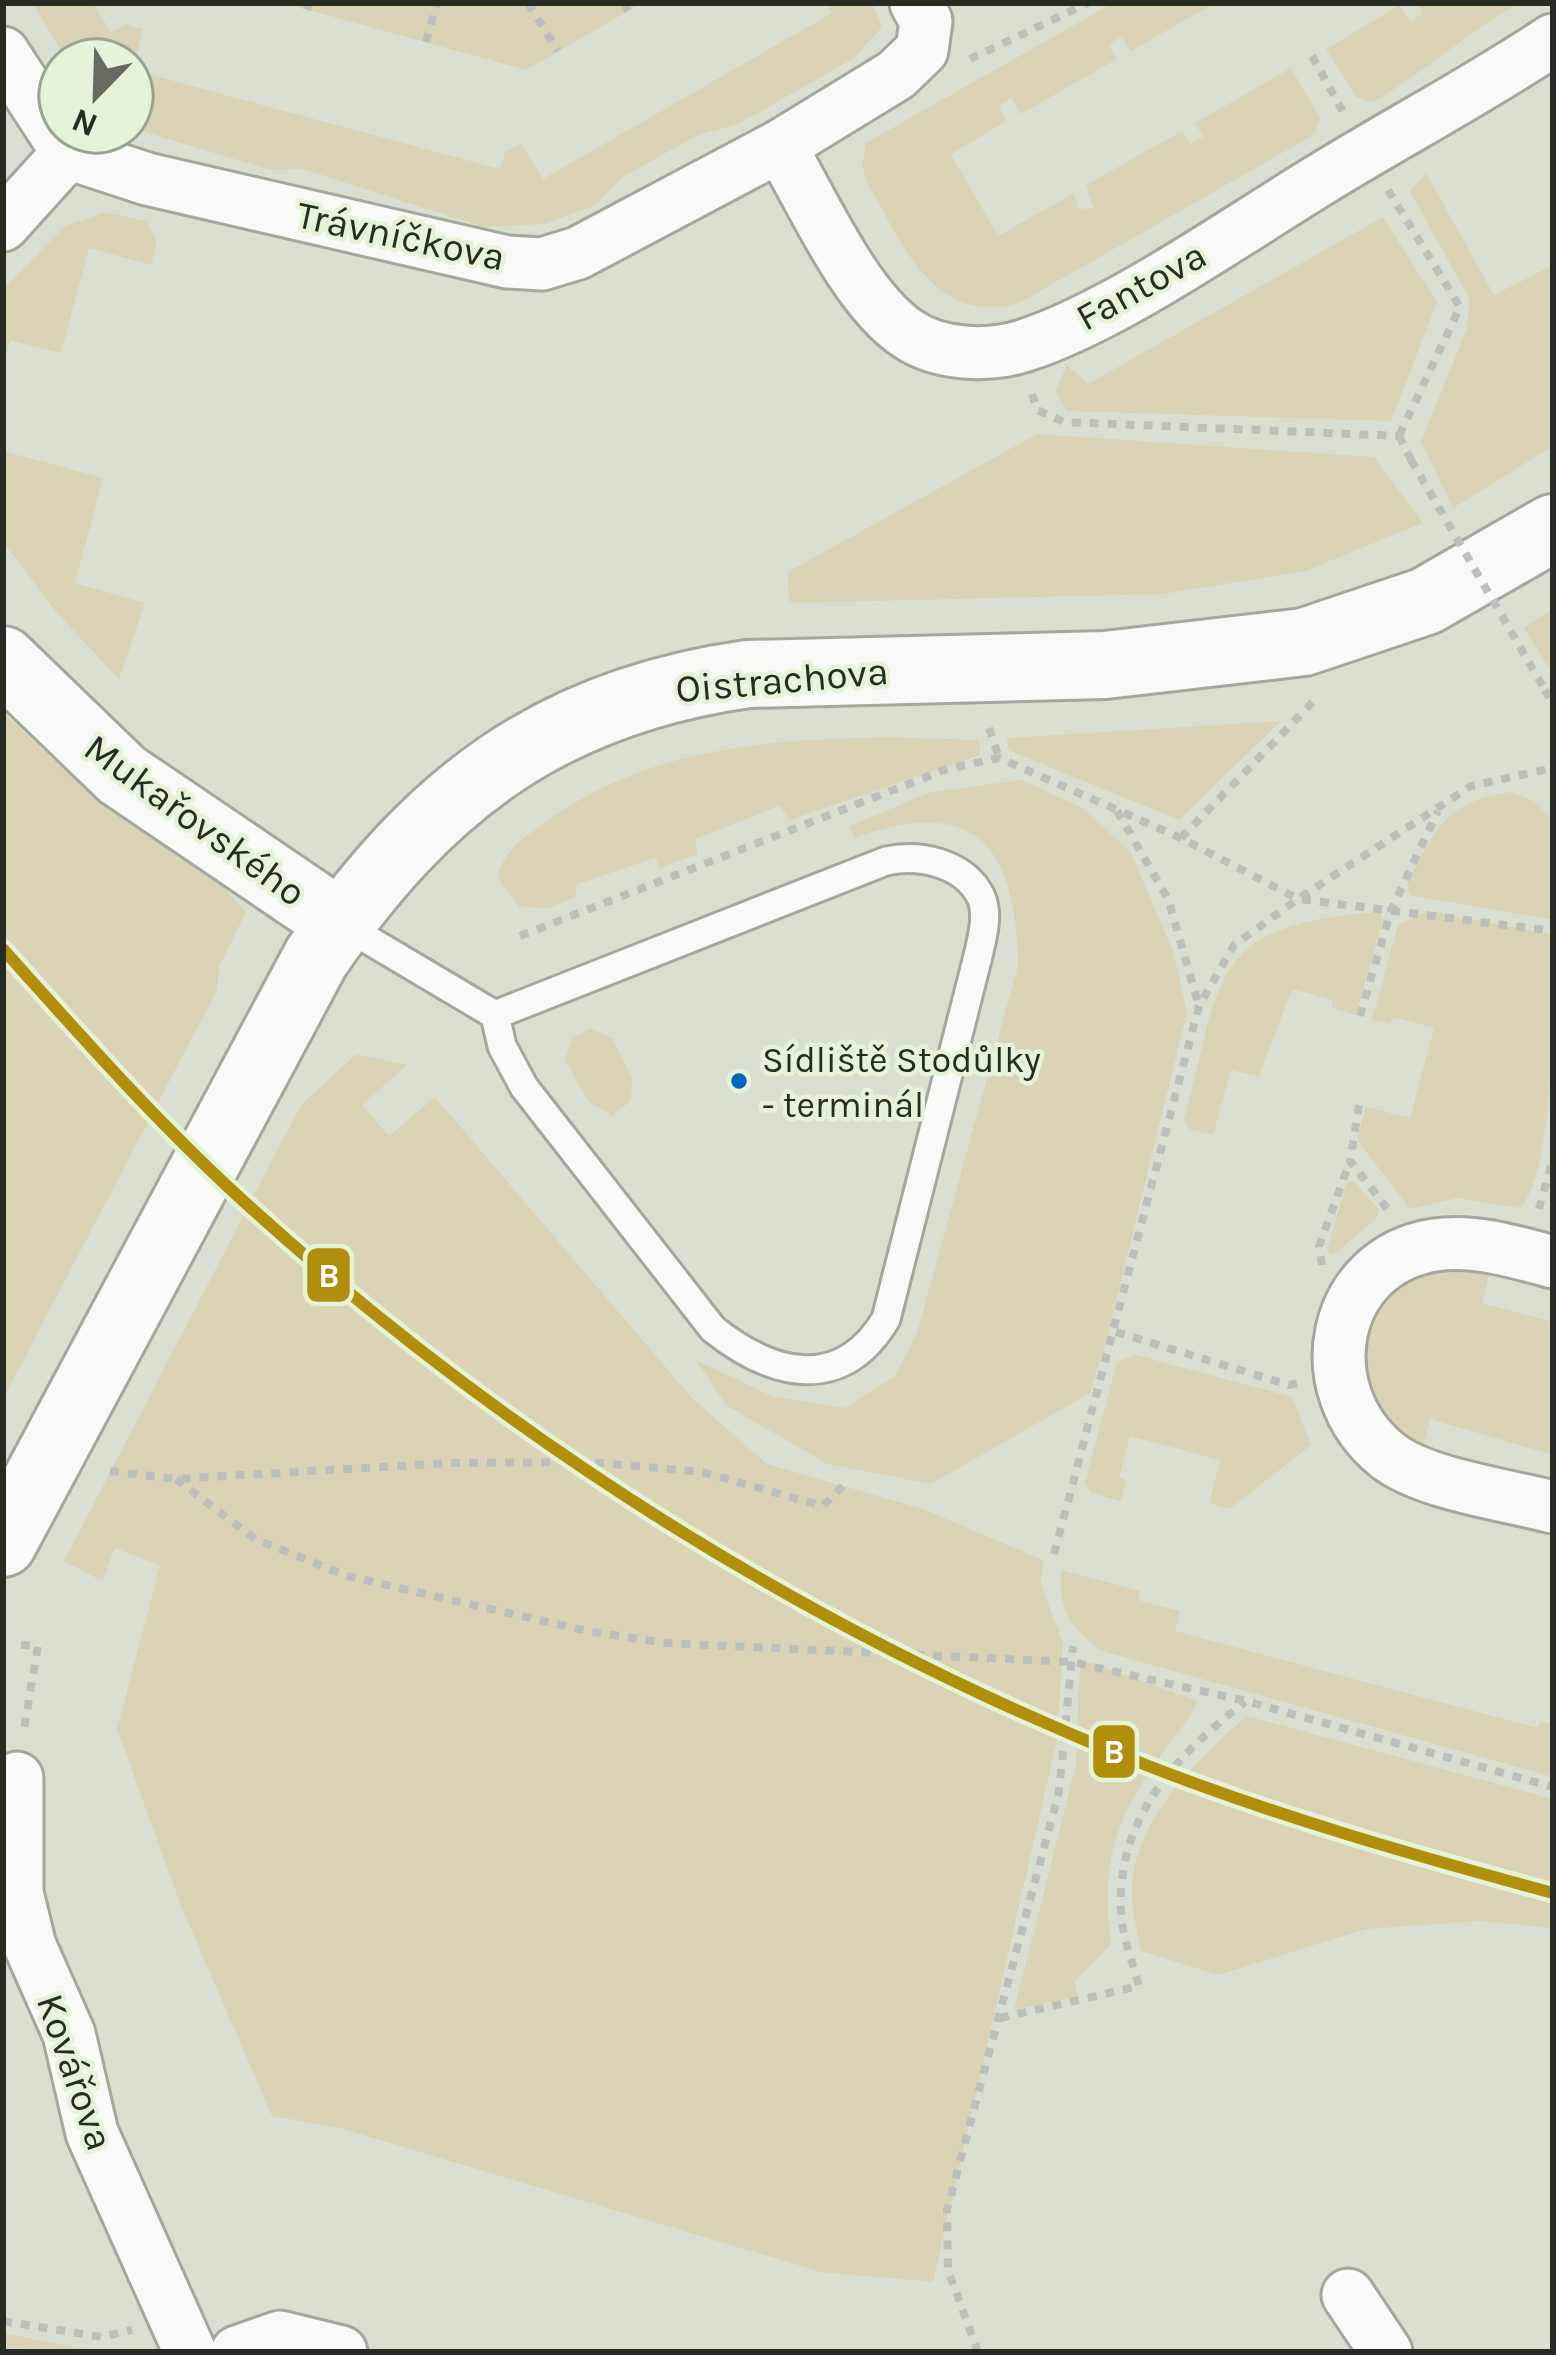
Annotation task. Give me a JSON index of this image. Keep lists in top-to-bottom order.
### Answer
{
  "streets": {
    "street": [
      "Trávníčkova",
      "Fantova",
      "Oistrachova",
      "Mukařovského",
      "Kovářova"
    ]
  },
  "crossings": [
    ["Trávníčkova", "Fantova"],
    ["Oistrachova", "Mukařovského"]
  ],
  "places": ["Sídliště Stodůlky - terminál"],
  "lines": ["transit line B"],
  "north": "bottom left"
}
